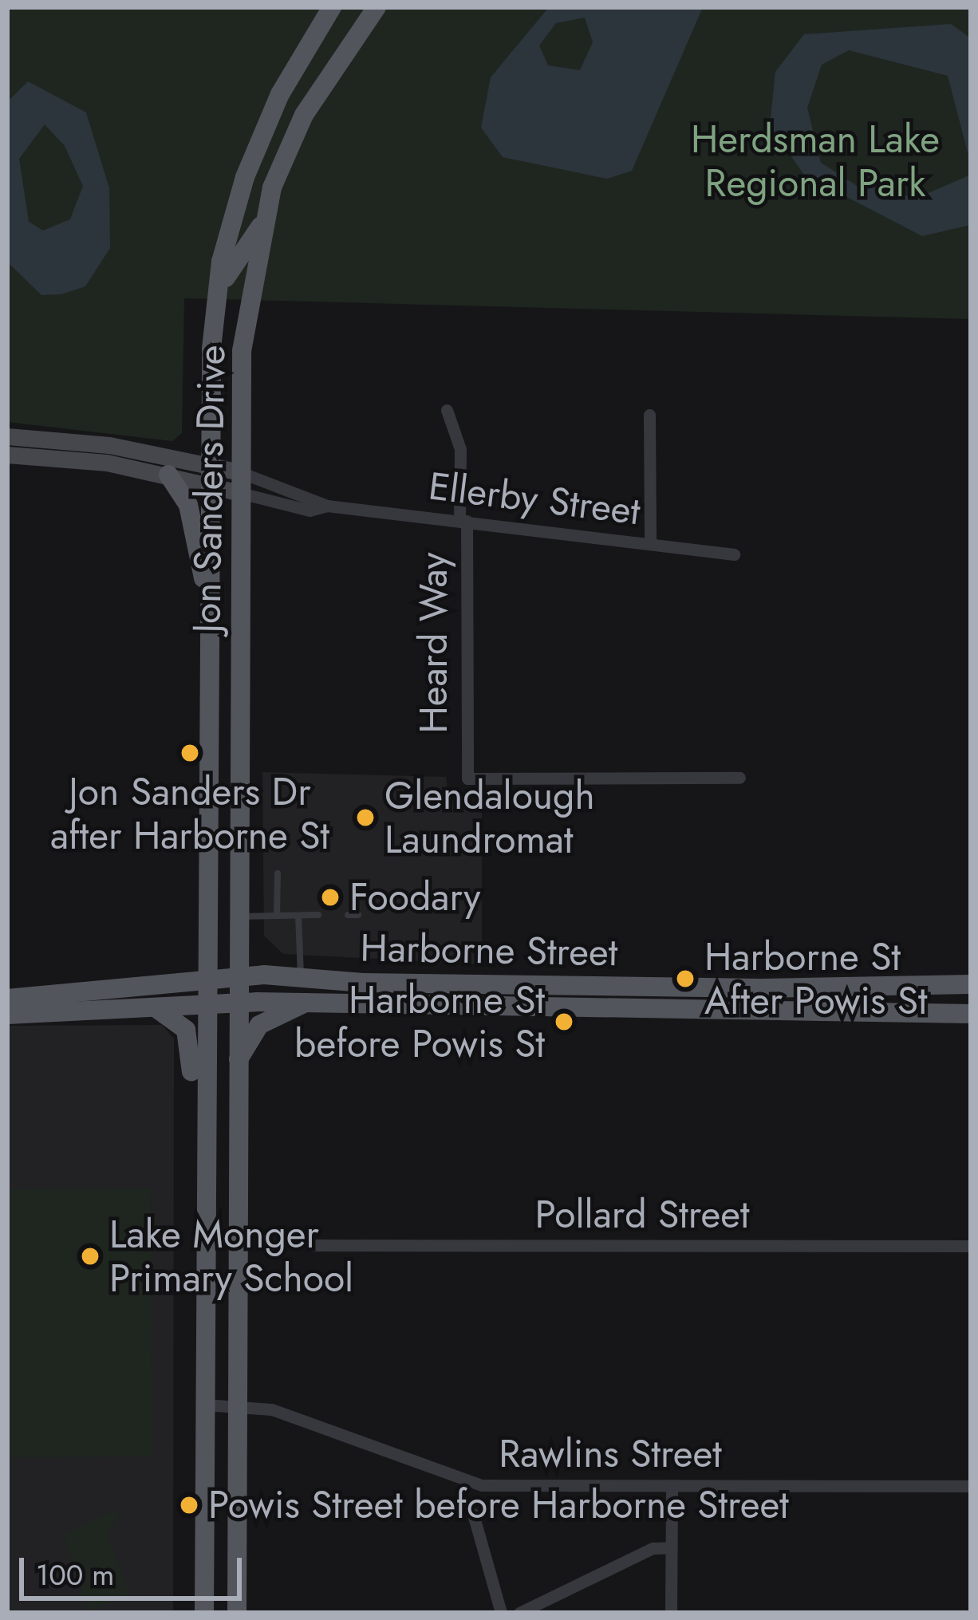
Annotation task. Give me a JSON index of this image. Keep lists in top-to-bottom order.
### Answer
{
  "streets": {
    "main road": ["Jon Sanders Drive", "Harborne Street"],
    "street": [
      "Ellerby Street",
      "Heard Way",
      "Pollard Street",
      "Rawlins Street"
    ]
  },
  "crossings": [
    ["Jon Sanders Drive", "Ellerby Street"],
    ["Jon Sanders Drive", "Harborne Street"],
    ["Jon Sanders Drive", "Rawlins Street"],
    ["Ellerby Street", "Heard Way"]
  ],
  "parks": ["Herdsman Lake Regional Park"],
  "places": [
    "Jon Sanders Dr after Harborne St",
    "Glendalough Laundromat",
    "Foodary",
    "Harborne St After Powis St",
    "Harborne St before Powis St",
    "Lake Monger Primary School",
    "Powis Street before Harborne Street"
  ],
  "scale_bar": "100 m"
}
